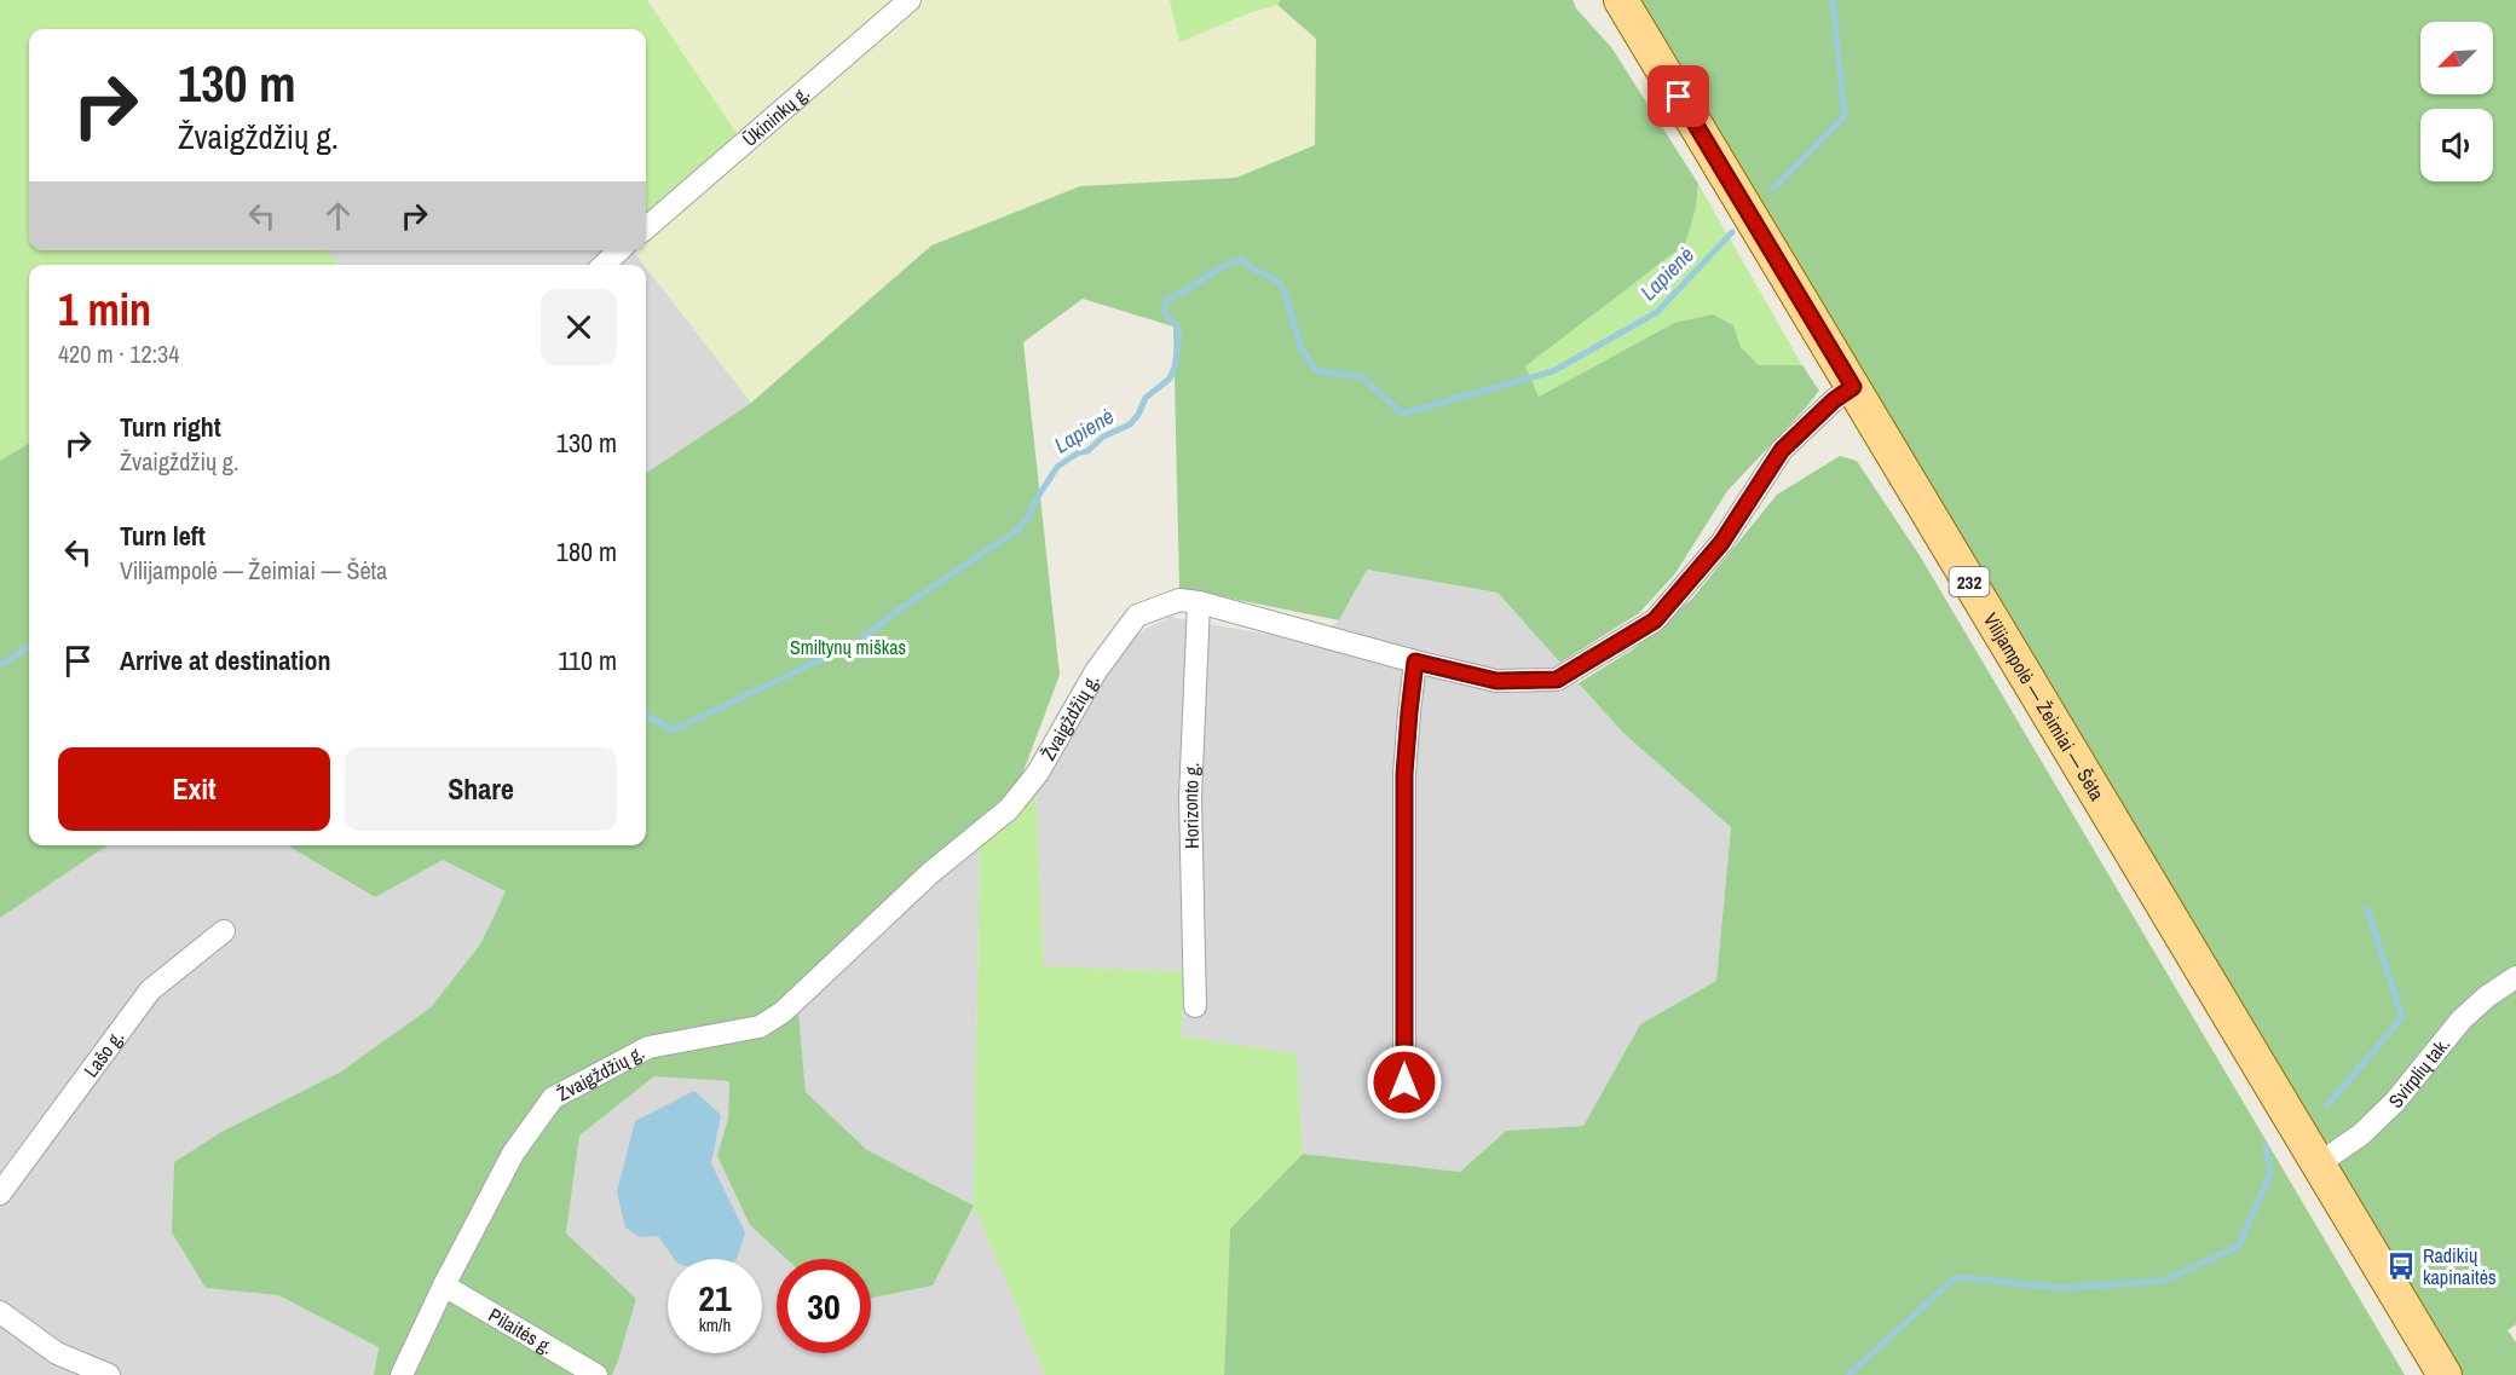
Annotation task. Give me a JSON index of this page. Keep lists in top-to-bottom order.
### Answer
{
  "streets": {
    "main road": ["232", "Vilijampolė — Žeimiai — Šėta"],
    "street": [
      "Ūkininkų g.",
      "Žvaigždžių g.",
      "Horizonto g.",
      "Lašo g.",
      "Svirplių tak.",
      "Pilaitės g."
    ]
  },
  "crossings": [
    ["Vilijampolė — Žeimiai — Šėta", "Žvaigždžių g."],
    ["Vilijampolė — Žeimiai — Šėta", "Svirplių tak."],
    ["Žvaigždžių g.", "Horizonto g."],
    ["Žvaigždžių g.", "Pilaitės g."]
  ],
  "water": ["Lapienė"],
  "parks": ["Smiltynų miškas"],
  "places": {
    "bus stop": ["Radikių kapinaitės"]
  },
  "north": "bottom left",
  "page": {
    "turn": ["130 m", "Žvaigždžių g."],
    "heading": ["1 min", "420 m · 12:34"],
    "list": [
      {
        "name": "Turn right",
        "note": "Žvaigždžių g.",
        "value": "130 m"
      },
      {
        "name": "Turn left",
        "note": "Vilijampolė — Žeimiai — Šėta",
        "value": "180 m"
      },
      {
        "name": "Arrive at destination",
        "value": "110 m"
      }
    ],
    "buttons": ["Exit", "Share"],
    "speed": "21 km/h",
    "limit": "30"
  }
}
